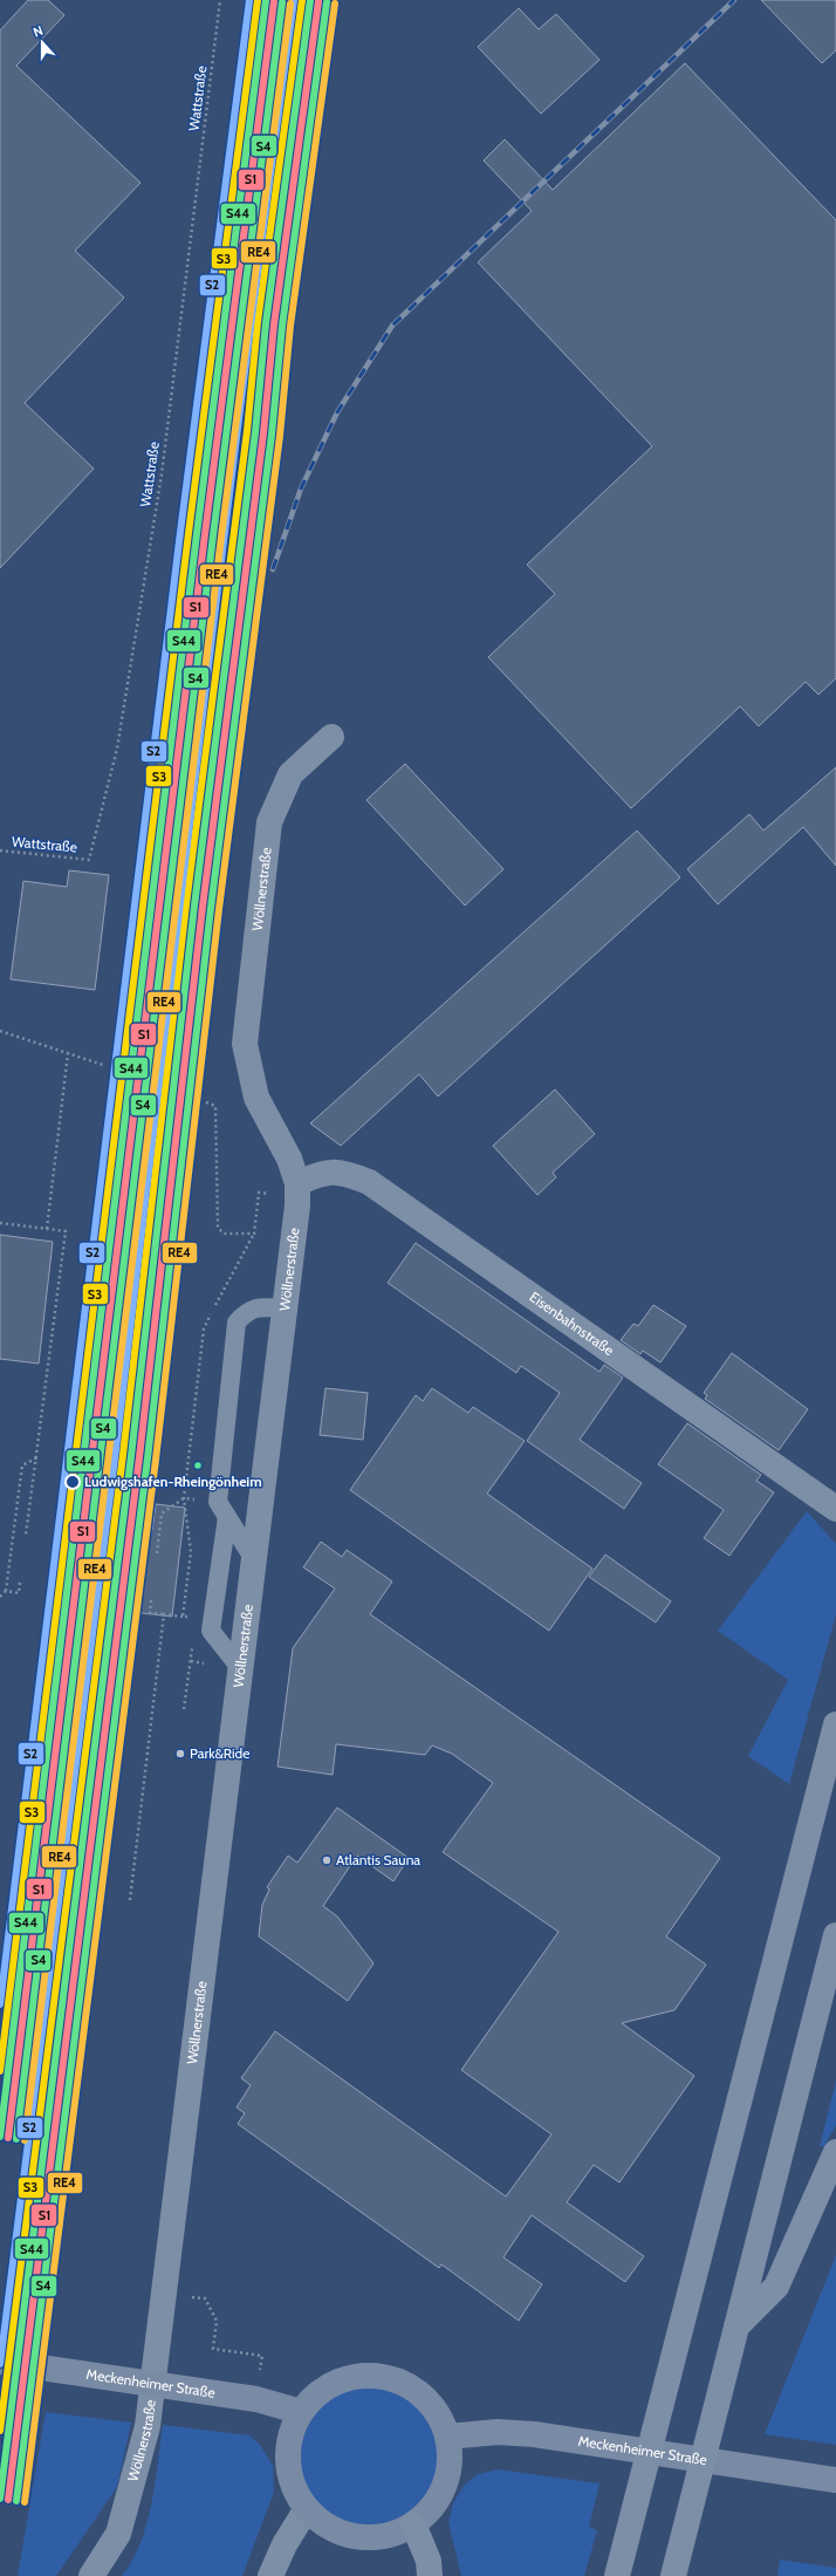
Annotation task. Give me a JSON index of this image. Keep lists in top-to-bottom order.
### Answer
{
  "streets": {
    "street": ["Wöllnerstraße", "Eisenbahnstraße", "Meckenheimer Straße"],
    "path": ["Wattstraße"]
  },
  "crossings": [
    ["Wöllnerstraße", "Eisenbahnstraße"]
  ],
  "places": ["Ludwigshafen-Rheingönheim", "Park&Ride", "Atlantis Sauna"],
  "lines": [
    "transit line S44",
    "transit line S3",
    "transit line S2",
    "transit line S1",
    "transit line S4",
    "transit line RE4"
  ],
  "north": "top"
}
